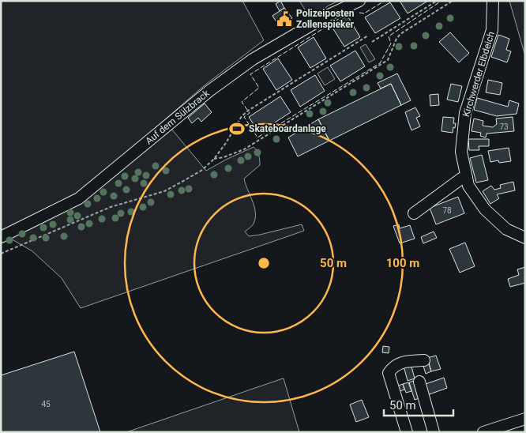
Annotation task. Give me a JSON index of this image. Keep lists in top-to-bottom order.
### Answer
{
  "streets": {
    "street": ["Kirchwerder Elbdeich", "Auf dem Sülzbrack"]
  },
  "places": {
    "public building": ["Polizeiposten Zollenspieker"],
    "sports": ["Skateboardanlage"]
  },
  "house_numbers": ["73", "78", "45"],
  "scale_bar": "50 m",
  "rings": ["50 m", "100 m"]
}
